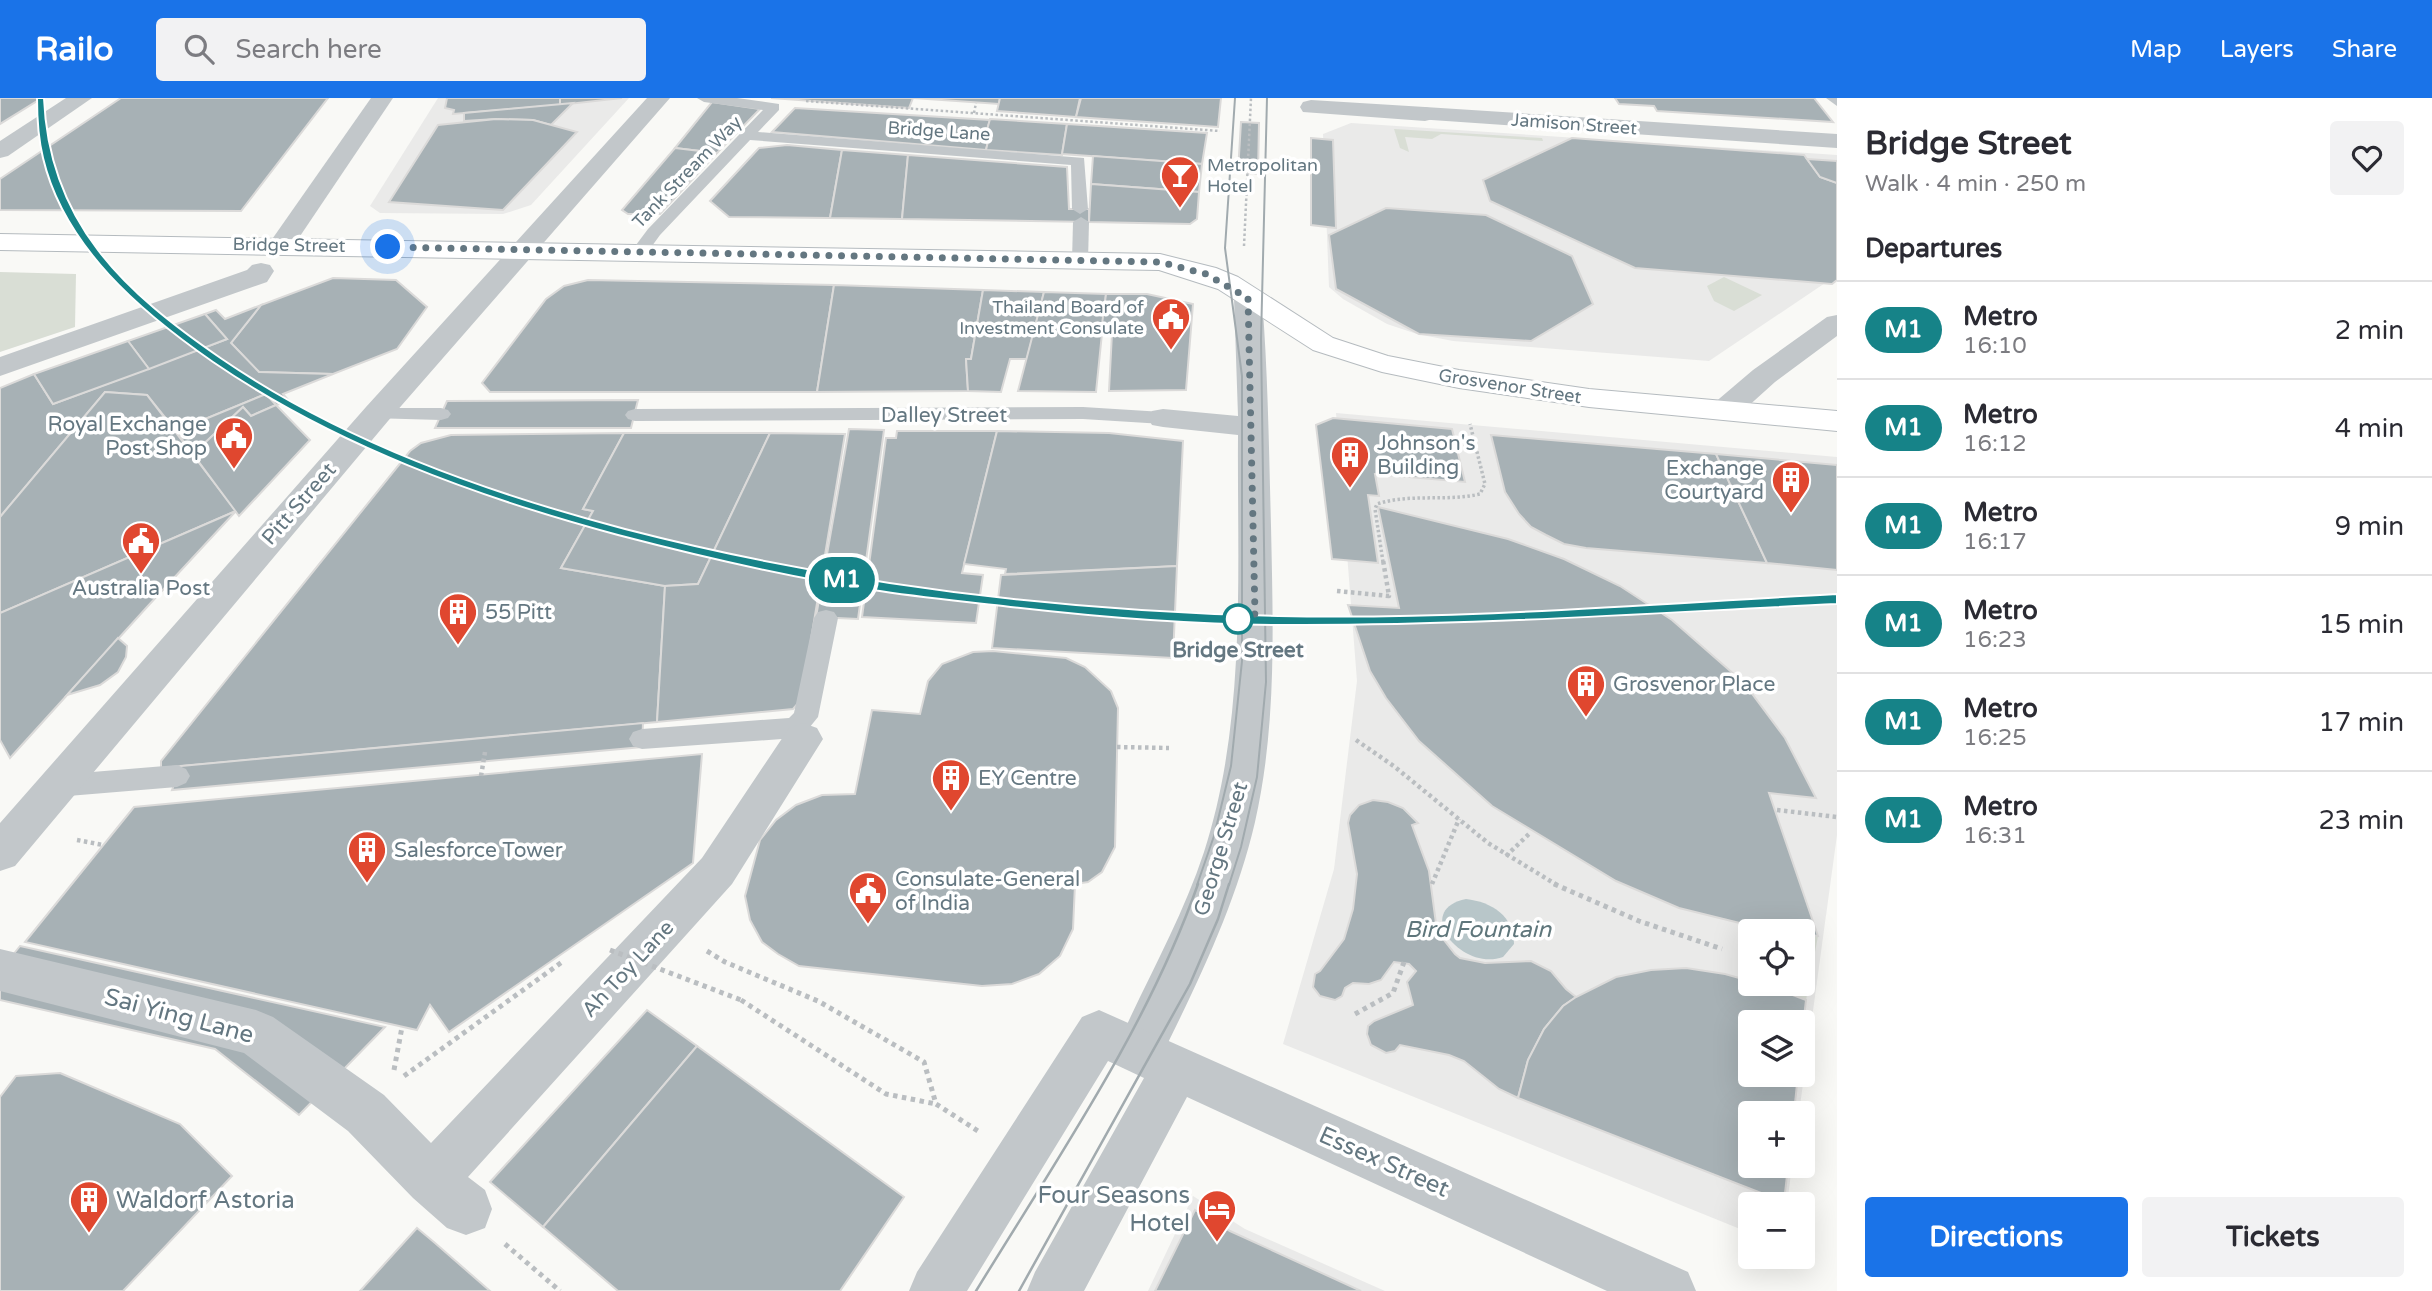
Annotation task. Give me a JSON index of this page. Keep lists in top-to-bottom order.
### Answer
{
  "streets": {
    "main road": ["Bridge Street", "Grosvenor Street"],
    "street": [
      "Jamison Street",
      "Dalley Street",
      "Pitt Street",
      "George Street",
      "Ah Toy Lane",
      "Sai Ying Lane",
      "Essex Street"
    ],
    "lane": ["Bridge Lane", "Tank Stream Way"]
  },
  "crossings": [
    ["Bridge Lane", "Tank Stream Way"],
    ["Bridge Lane", "Bridge Street"],
    ["Tank Stream Way", "Bridge Street"],
    ["Bridge Street", "Grosvenor Street"],
    ["Bridge Street", "Pitt Street"],
    ["Grosvenor Street", "George Street"],
    ["Dalley Street", "George Street"],
    ["George Street", "Essex Street"],
    ["Ah Toy Lane", "Sai Ying Lane"]
  ],
  "water": ["Bird Fountain"],
  "places": {
    "bar": ["Metropolitan Hotel"],
    "public building": [
      "Thailand Board of Investment Consulate",
      "Royal Exchange Post Shop",
      "Australia Post",
      "Consulate-General of India"
    ],
    "building": [
      "Johnson's Building",
      "Exchange Courtyard",
      "55 Pitt",
      "Grosvenor Place",
      "EY Centre",
      "Salesforce Tower",
      "Waldorf Astoria"
    ],
    "other": ["Bridge Street"],
    "hotel": ["Four Seasons Hotel"]
  },
  "lines": ["metro line M1"],
  "page": {
    "header": "Railo",
    "search": "Search here",
    "nav": ["Map", "Layers", "Share"],
    "on_map": "M1",
    "heading": [
      ["Bridge Street", "Walk · 4 min · 250 m"],
      "Departures"
    ],
    "list": [
      {
        "mark": "M1",
        "name": "Metro",
        "note": "16:10",
        "value": "2 min"
      },
      {
        "mark": "M1",
        "name": "Metro",
        "note": "16:12",
        "value": "4 min"
      },
      {
        "mark": "M1",
        "name": "Metro",
        "note": "16:17",
        "value": "9 min"
      },
      {
        "mark": "M1",
        "name": "Metro",
        "note": "16:23",
        "value": "15 min"
      },
      {
        "mark": "M1",
        "name": "Metro",
        "note": "16:25",
        "value": "17 min"
      },
      {
        "mark": "M1",
        "name": "Metro",
        "note": "16:31",
        "value": "23 min"
      }
    ],
    "map_buttons": ["+", "−"],
    "buttons": ["Directions", "Tickets"]
  }
}
